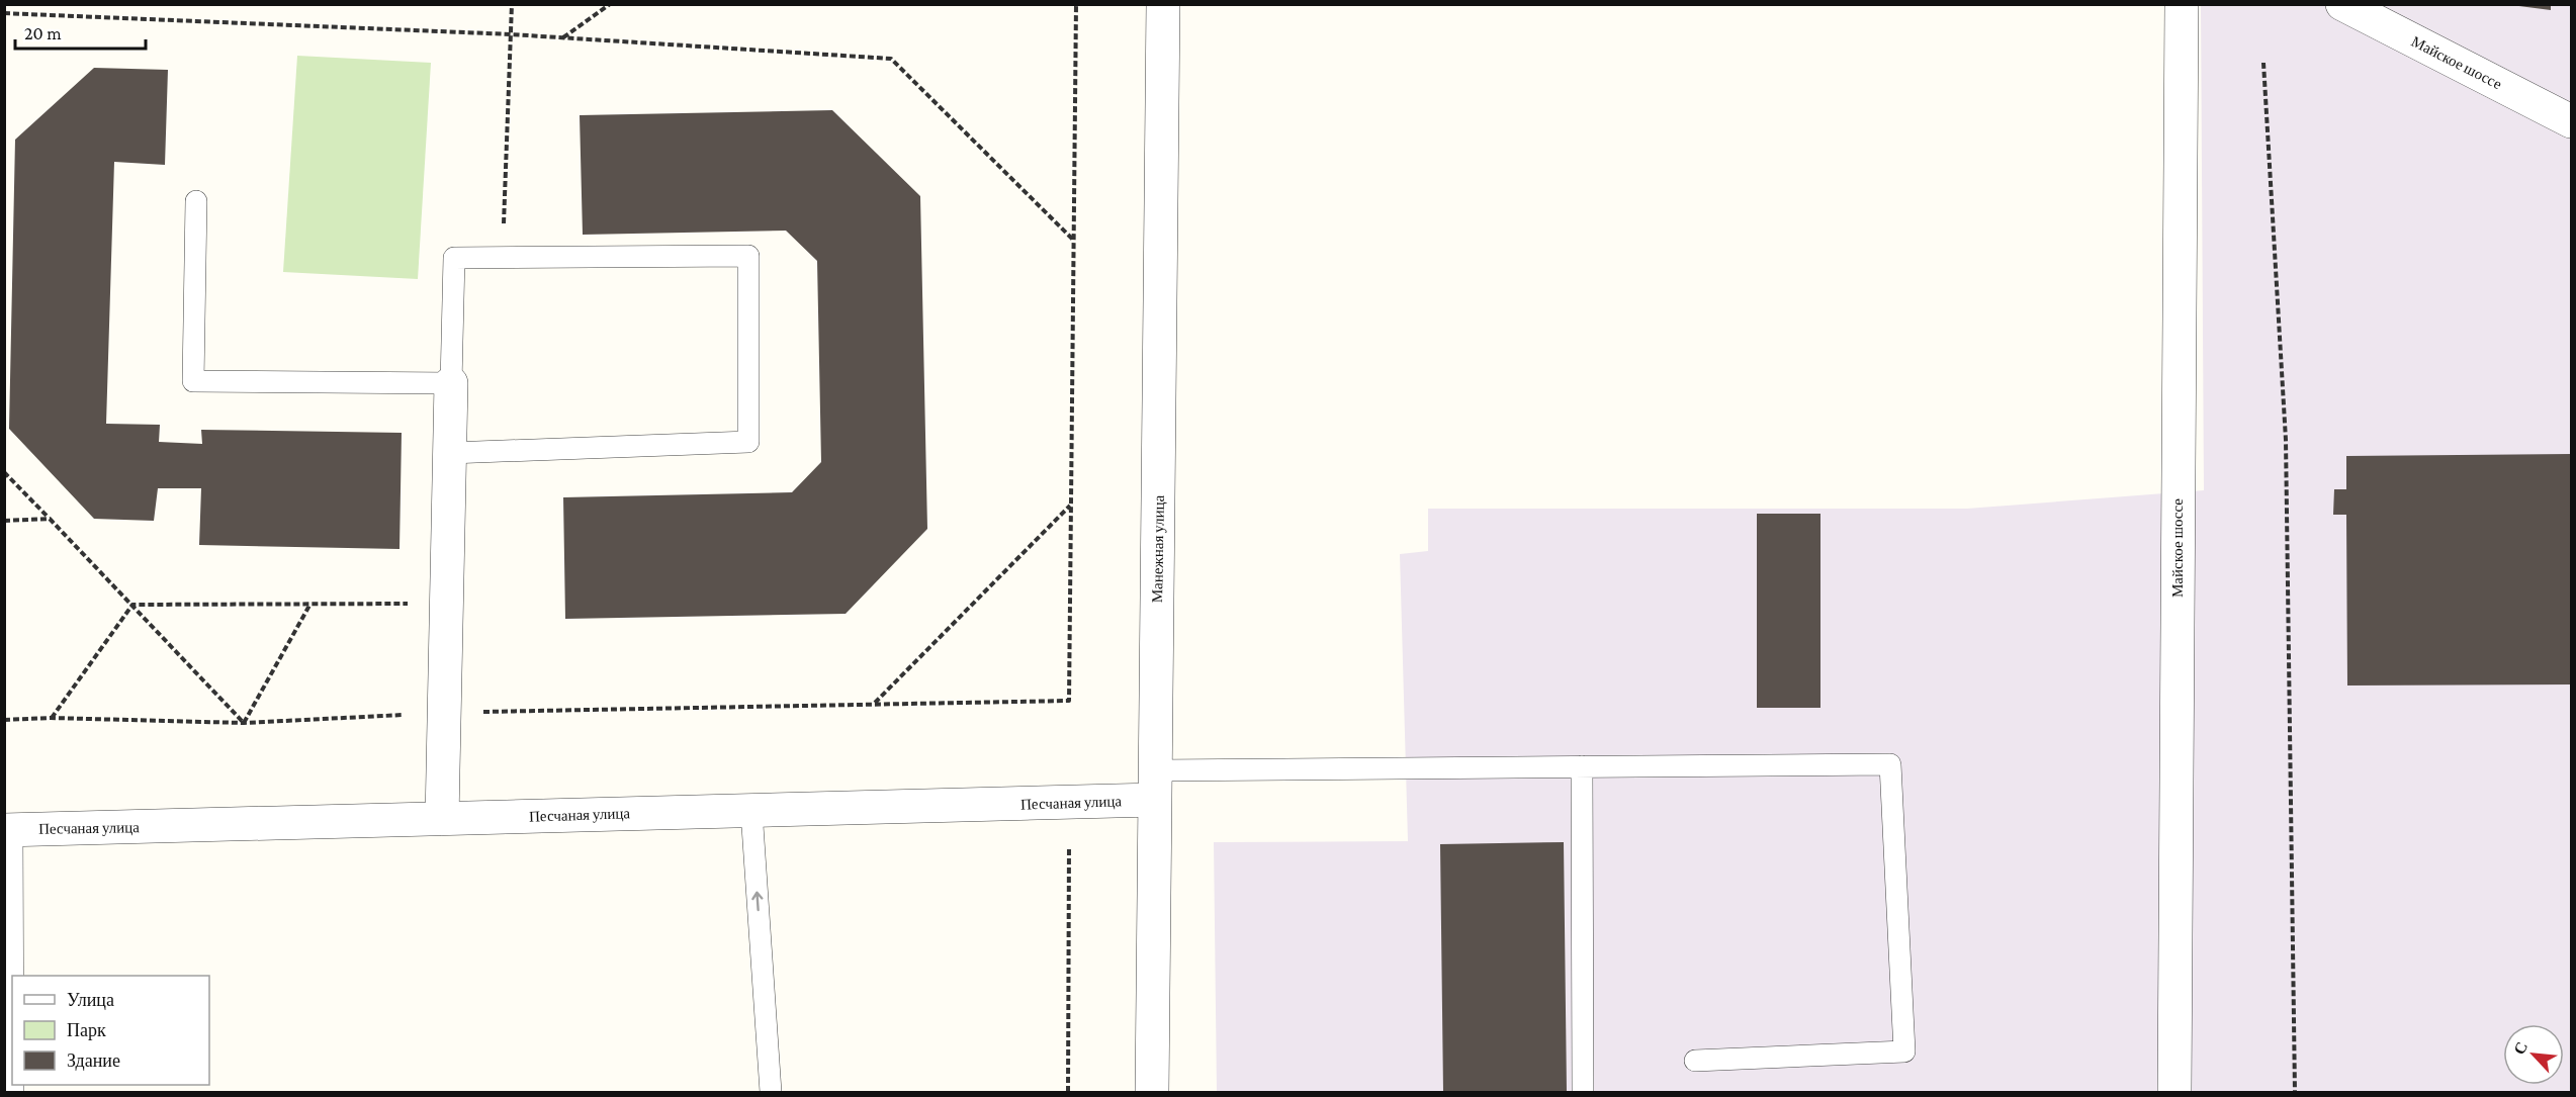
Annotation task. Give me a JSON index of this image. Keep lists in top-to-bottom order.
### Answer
{
  "streets": {
    "street": ["Майское шоссе", "Манежная улица", "Песчаная улица"]
  },
  "crossings": [
    ["Манежная улица", "Песчаная улица"]
  ],
  "legend": ["Улица", "Парк", "Здание"],
  "scale_bar": "20 m",
  "north": "top left"
}
